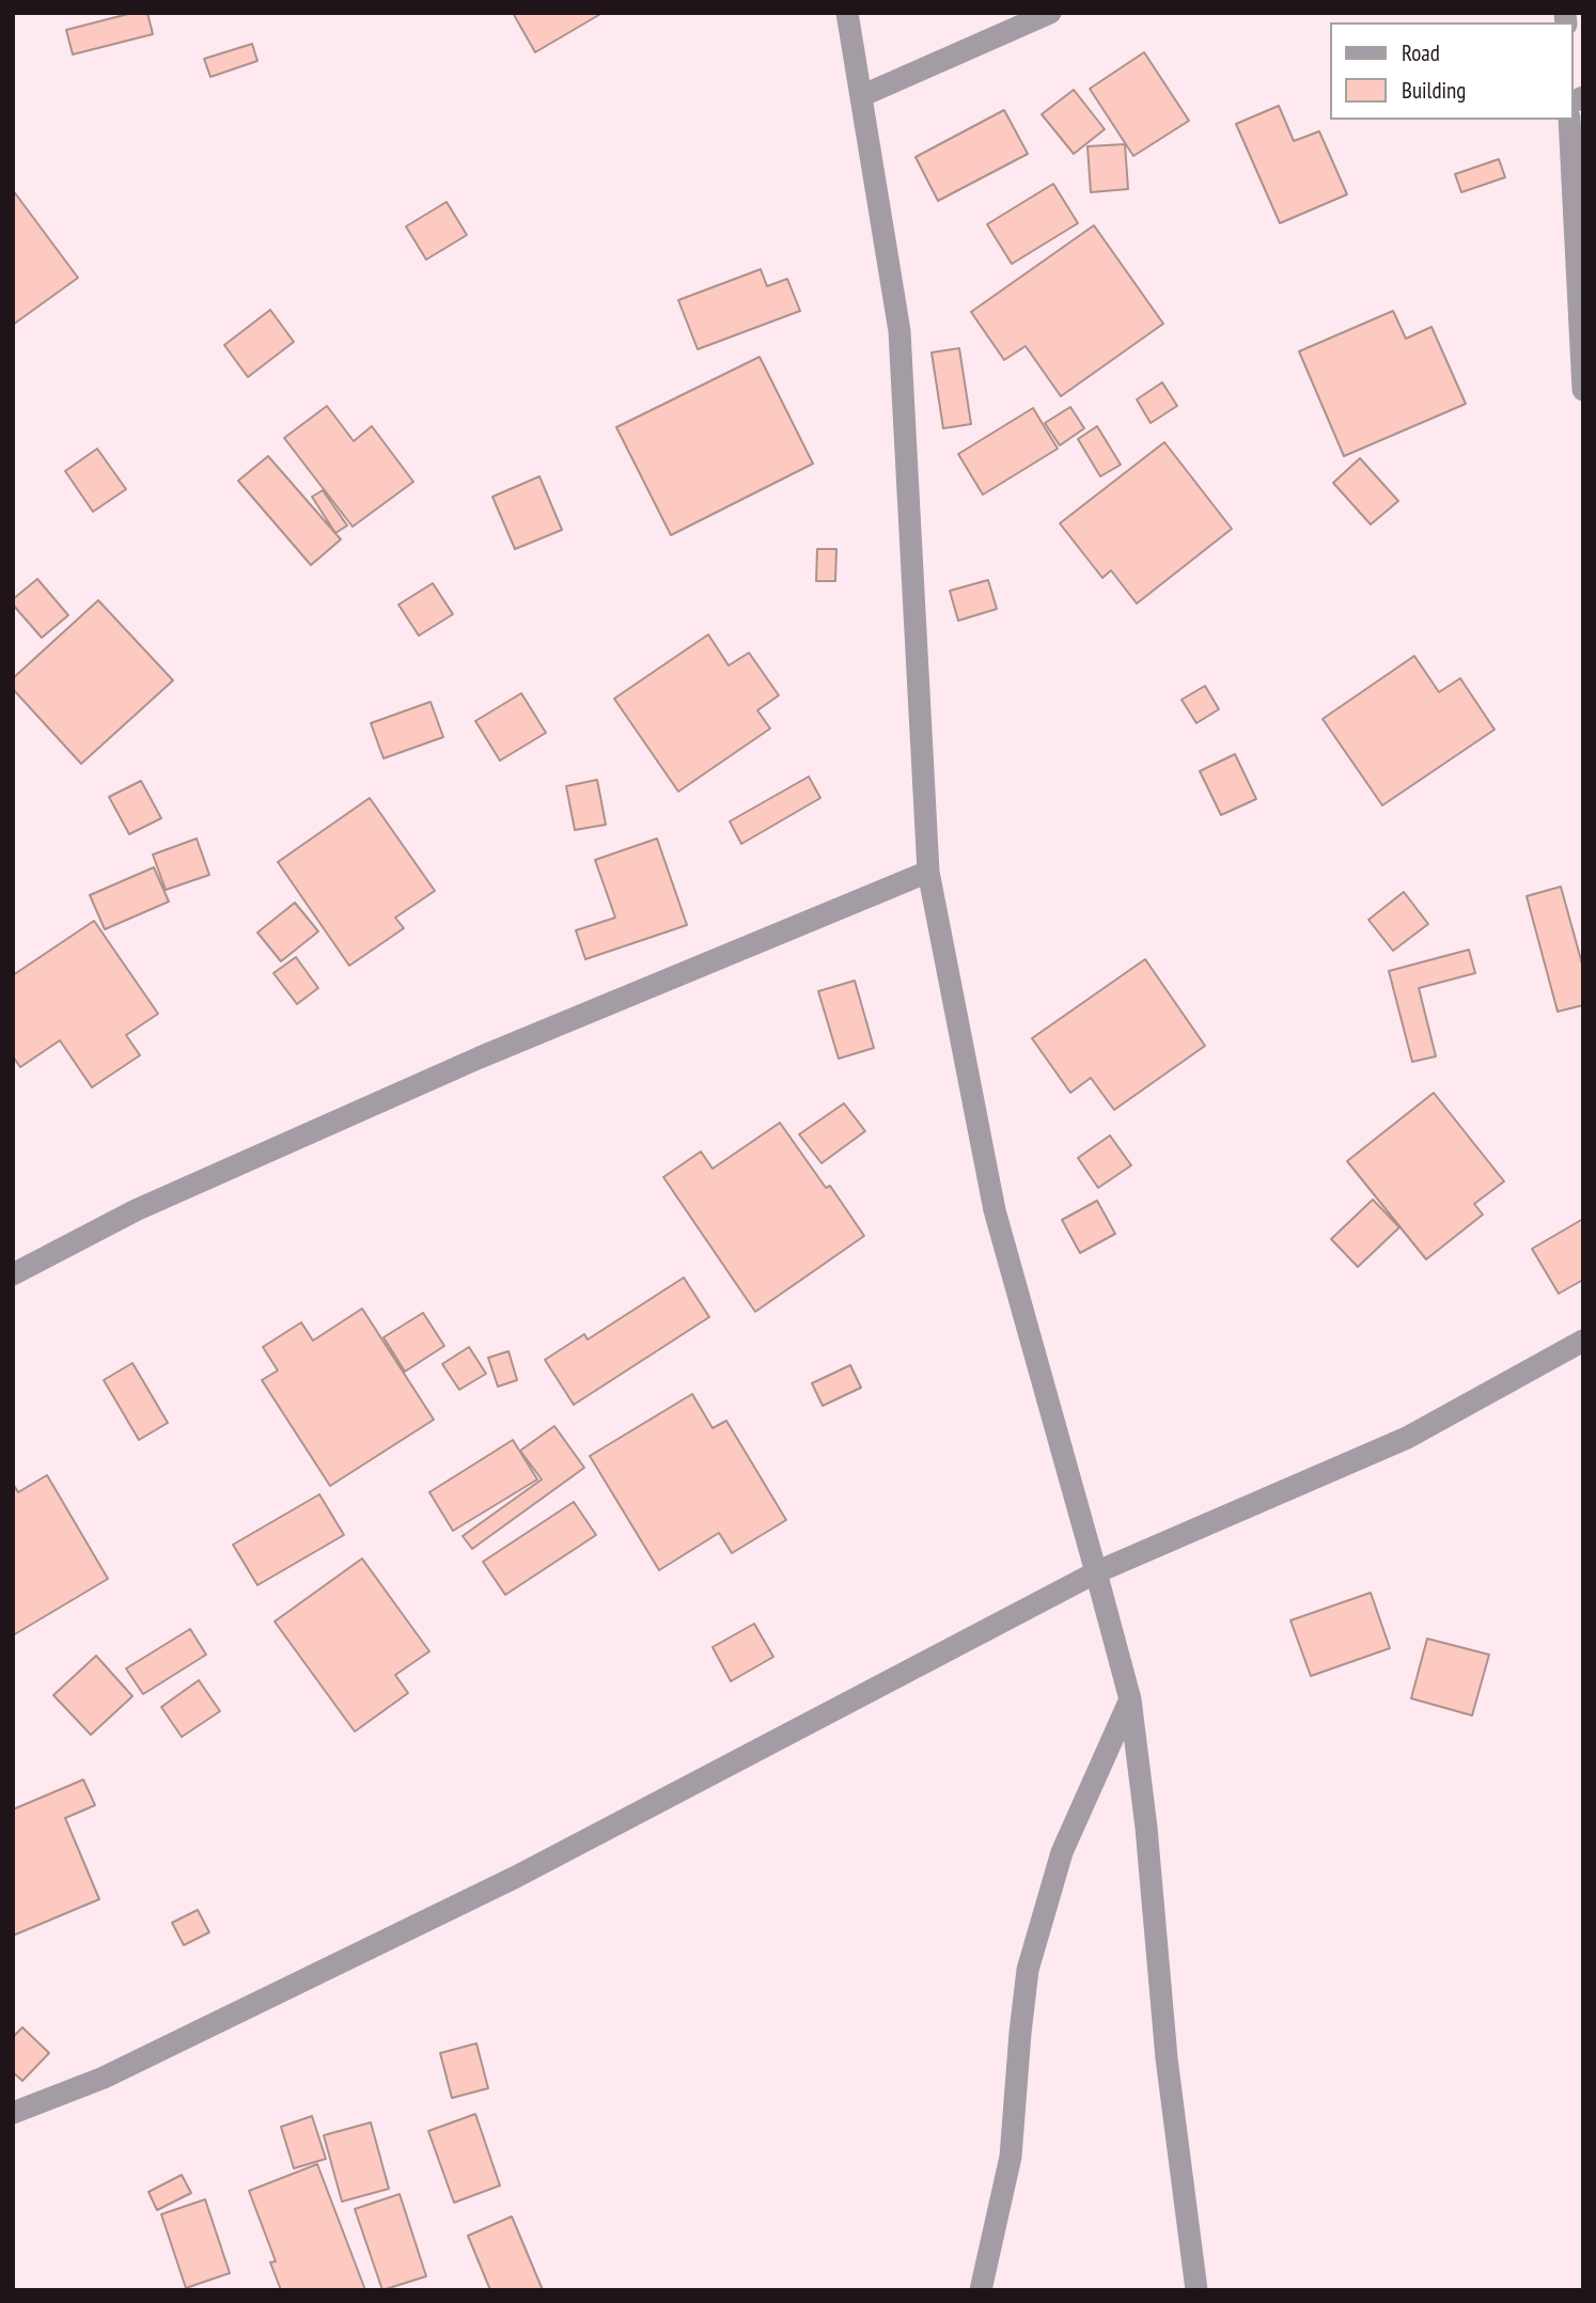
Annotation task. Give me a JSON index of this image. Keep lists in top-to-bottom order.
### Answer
{
  "legend": ["Road", "Building"]
}
